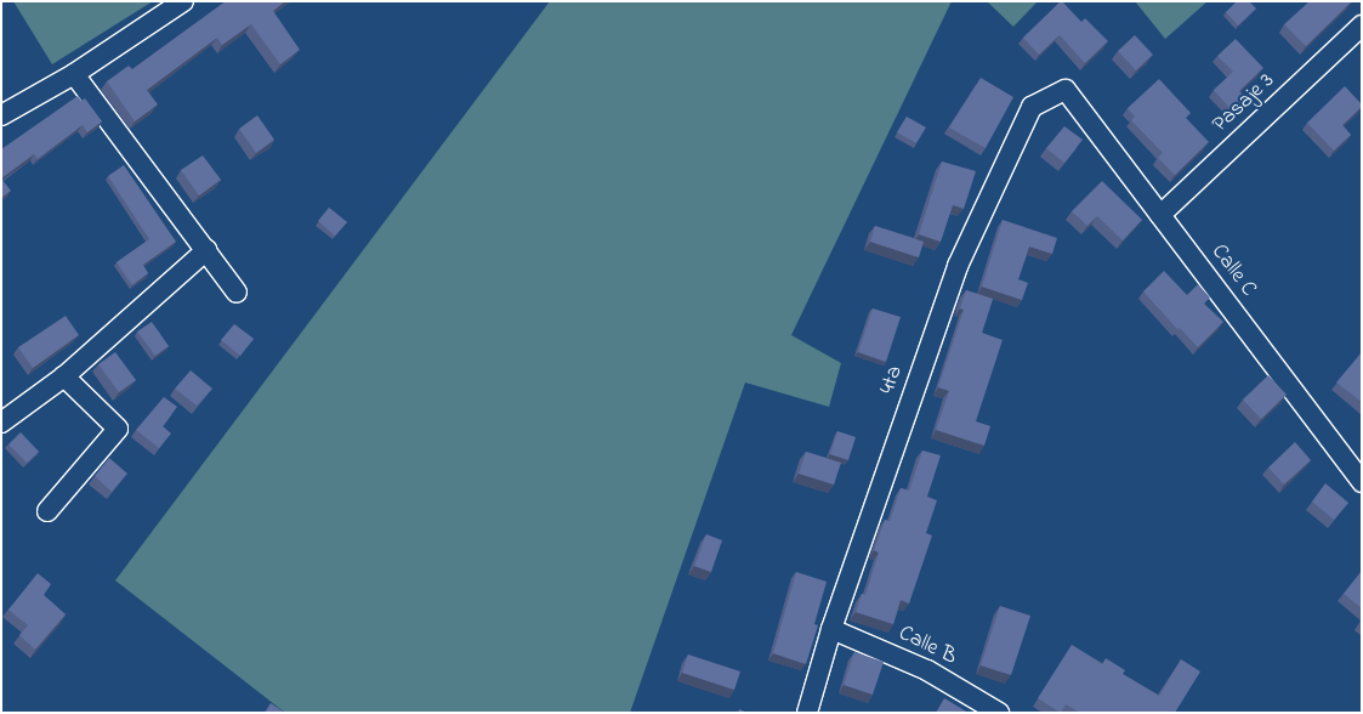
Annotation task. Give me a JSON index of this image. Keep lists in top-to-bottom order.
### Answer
{
  "streets": {
    "street": [
      "Pasaje 3",
      "Calle C",
      "4ta",
      "Calle B"
    ]
  },
  "crossings": [
    ["Pasaje 3", "Calle C"],
    ["Calle C", "4ta"],
    ["4ta", "Calle B"]
  ]
}
